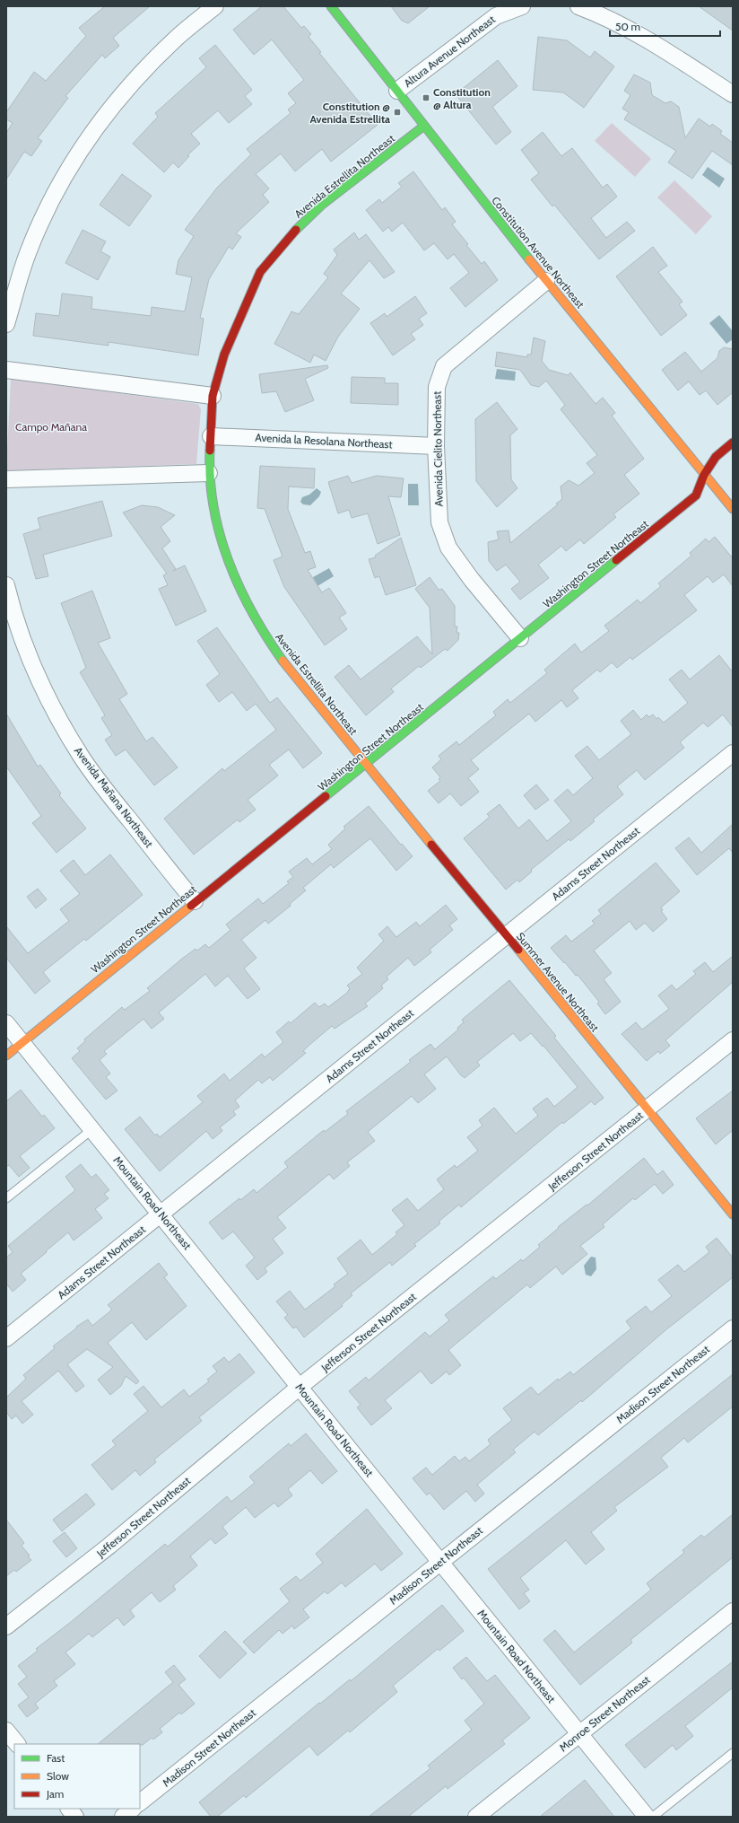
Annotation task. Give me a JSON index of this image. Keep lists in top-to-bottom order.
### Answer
{
  "streets": {
    "street": [
      "Altura Avenue Northeast",
      "Avenida Estrellita Northeast",
      "Constitution Avenue Northeast",
      "Avenida la Resolana Northeast",
      "Avenida Cielito Northeast",
      "Washington Street Northeast",
      "Avenida Mañana Northeast",
      "Adams Street Northeast",
      "Summer Avenue Northeast",
      "Jefferson Street Northeast",
      "Mountain Road Northeast",
      "Madison Street Northeast",
      "Monroe Street Northeast"
    ]
  },
  "crossings": [
    ["Altura Avenue Northeast", "Constitution Avenue Northeast"],
    ["Avenida Estrellita Northeast", "Constitution Avenue Northeast"],
    ["Avenida Estrellita Northeast", "Avenida la Resolana Northeast"],
    ["Avenida Estrellita Northeast", "Washington Street Northeast"],
    ["Avenida Estrellita Northeast", "Summer Avenue Northeast"],
    ["Constitution Avenue Northeast", "Avenida Cielito Northeast"],
    ["Constitution Avenue Northeast", "Washington Street Northeast"],
    ["Avenida la Resolana Northeast", "Avenida Cielito Northeast"],
    ["Avenida Cielito Northeast", "Washington Street Northeast"],
    ["Washington Street Northeast", "Avenida Mañana Northeast"],
    ["Washington Street Northeast", "Summer Avenue Northeast"],
    ["Washington Street Northeast", "Mountain Road Northeast"],
    ["Adams Street Northeast", "Summer Avenue Northeast"],
    ["Adams Street Northeast", "Mountain Road Northeast"],
    ["Summer Avenue Northeast", "Jefferson Street Northeast"],
    ["Jefferson Street Northeast", "Mountain Road Northeast"],
    ["Mountain Road Northeast", "Madison Street Northeast"],
    ["Mountain Road Northeast", "Monroe Street Northeast"]
  ],
  "parks": ["Campo Mañana"],
  "places": {
    "transit": ["Constitution @ Altura", "Constitution @ Avenida Estrellita"]
  },
  "legend": ["Fast", "Slow", "Jam"],
  "scale_bar": "50 m"
}
